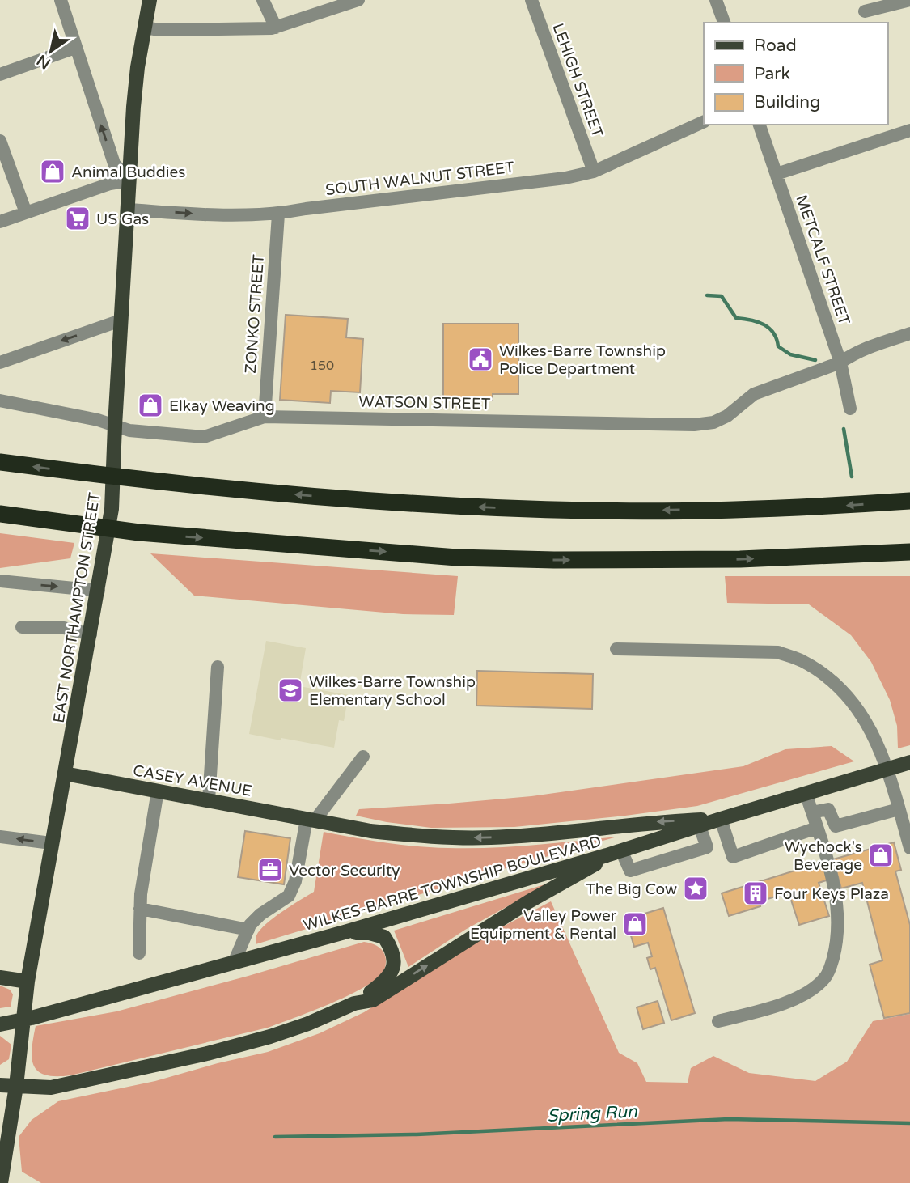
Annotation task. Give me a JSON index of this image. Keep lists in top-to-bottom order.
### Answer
{
  "streets": {
    "main road": ["EAST NORTHAMPTON STREET", "CASEY AVENUE", "WILKES-BARRE TOWNSHIP BOULEVARD"],
    "street": [
      "LEHIGH STREET",
      "SOUTH WALNUT STREET",
      "METCALF STREET",
      "ZONKO STREET",
      "WATSON STREET"
    ]
  },
  "crossings": [
    ["LEHIGH STREET", "SOUTH WALNUT STREET"],
    ["SOUTH WALNUT STREET", "ZONKO STREET"],
    ["SOUTH WALNUT STREET", "EAST NORTHAMPTON STREET"],
    ["METCALF STREET", "WATSON STREET"],
    ["ZONKO STREET", "WATSON STREET"],
    ["WATSON STREET", "EAST NORTHAMPTON STREET"],
    ["EAST NORTHAMPTON STREET", "CASEY AVENUE"],
    ["CASEY AVENUE", "WILKES-BARRE TOWNSHIP BOULEVARD"]
  ],
  "one_way": ["CASEY AVENUE"],
  "water": ["Spring Run"],
  "places": {
    "shop": [
      "Animal Buddies",
      "Elkay Weaving",
      "Wychock's Beverage",
      "Valley Power Equipment & Rental"
    ],
    "supermarket": ["US Gas"],
    "public building": ["Wilkes-Barre Township Police Department"],
    "school or university": ["Wilkes-Barre Township Elementary School"],
    "office": ["Vector Security"],
    "place": ["The Big Cow"],
    "building": ["Four Keys Plaza"]
  },
  "house_numbers": ["150"],
  "legend": ["Road", "Park", "Building"],
  "north": "bottom left"
}
